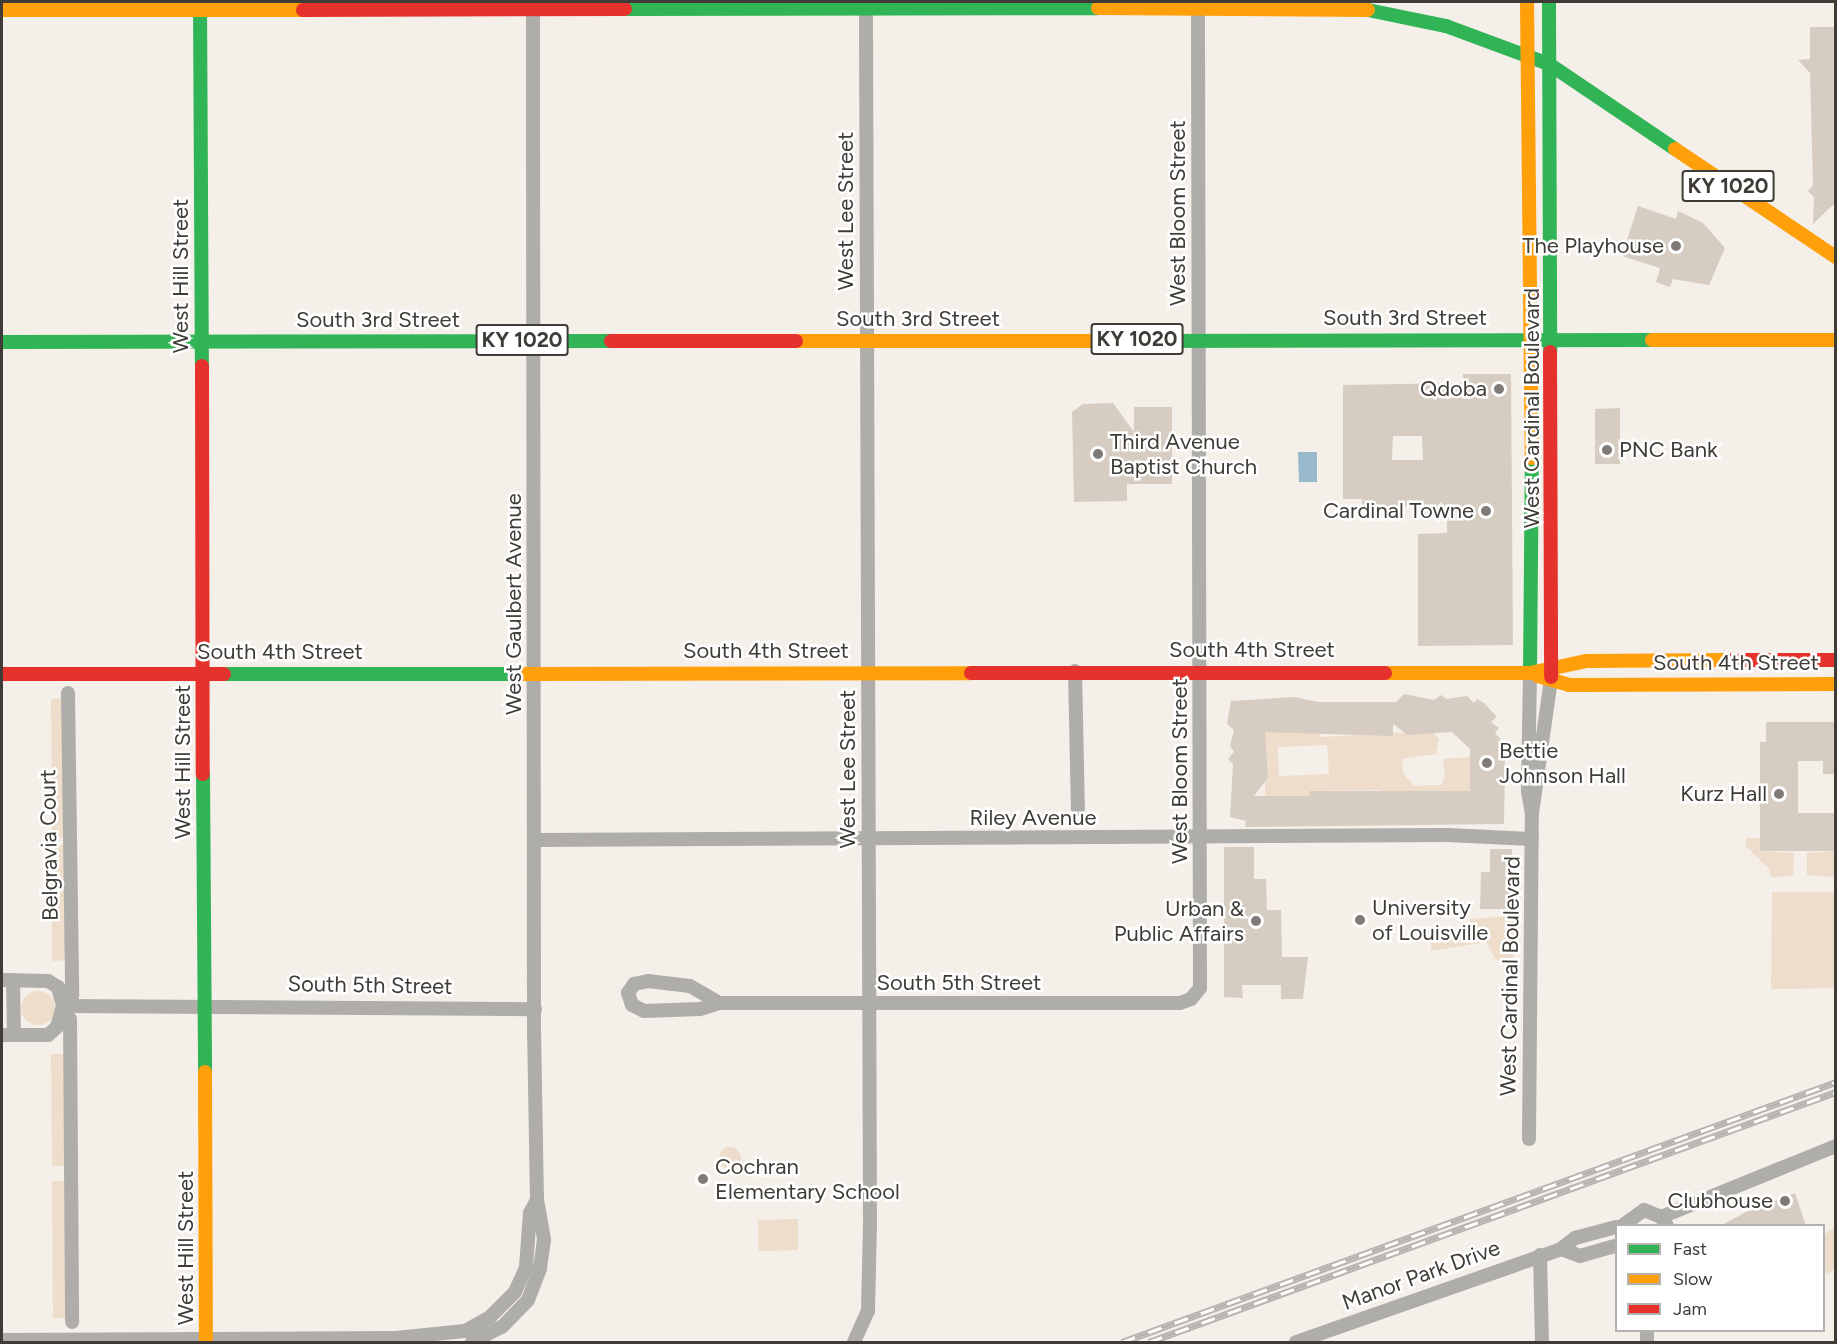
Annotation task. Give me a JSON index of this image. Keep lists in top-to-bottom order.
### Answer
{
  "streets": {
    "main road": [
      "KY 1020",
      "West Hill Street",
      "South 3rd Street",
      "West Cardinal Boulevard",
      "South 4th Street"
    ],
    "street": [
      "West Lee Street",
      "West Bloom Street",
      "West Gaulbert Avenue",
      "Riley Avenue",
      "Belgravia Court",
      "South 5th Street",
      "Manor Park Drive"
    ]
  },
  "crossings": [
    ["KY 1020", "West Lee Street"],
    ["KY 1020", "West Bloom Street"],
    ["KY 1020", "West Hill Street"],
    ["KY 1020", "West Cardinal Boulevard"],
    ["KY 1020", "West Gaulbert Avenue"],
    ["West Lee Street", "South 3rd Street"],
    ["West Lee Street", "South 4th Street"],
    ["West Lee Street", "Riley Avenue"],
    ["West Lee Street", "South 5th Street"],
    ["West Bloom Street", "South 3rd Street"],
    ["West Bloom Street", "South 4th Street"],
    ["West Bloom Street", "Riley Avenue"],
    ["West Bloom Street", "South 5th Street"],
    ["West Hill Street", "South 3rd Street"],
    ["West Hill Street", "West Gaulbert Avenue"],
    ["West Hill Street", "South 4th Street"],
    ["West Hill Street", "South 5th Street"],
    ["South 3rd Street", "West Cardinal Boulevard"],
    ["South 3rd Street", "West Gaulbert Avenue"],
    ["West Cardinal Boulevard", "South 4th Street"],
    ["West Cardinal Boulevard", "Riley Avenue"],
    ["West Gaulbert Avenue", "South 4th Street"],
    ["West Gaulbert Avenue", "Riley Avenue"],
    ["West Gaulbert Avenue", "South 5th Street"],
    ["Belgravia Court", "South 5th Street"]
  ],
  "places": [
    "The Playhouse",
    "Qdoba",
    "PNC Bank",
    "Third Avenue Baptist Church",
    "Cardinal Towne",
    "Bettie Johnson Hall",
    "Kurz Hall",
    "University of Louisville",
    "Urban & Public Affairs",
    "Cochran Elementary School",
    "Clubhouse"
  ],
  "legend": ["Fast", "Slow", "Jam"]
}
